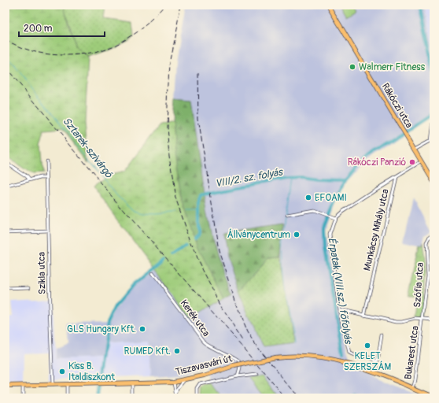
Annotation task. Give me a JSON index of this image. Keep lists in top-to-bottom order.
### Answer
{
  "streets": {
    "main road": ["Rákóczi utca", "Tiszavasvári út"],
    "street": [
      "Munkácsy Mihály utca",
      "Szikla utca",
      "Szófia utca",
      "Kerék utca",
      "Bukarest utca"
    ]
  },
  "crossings": [
    ["Szikla utca", "Tiszavasvári út"],
    ["Szófia utca", "Bukarest utca"],
    ["Bukarest utca", "Tiszavasvári út"]
  ],
  "water": ["Sztarek-szivárgó", "VIII/2. sz. folyás", "Érpatak (VIII.sz.) főfolyás"],
  "places": [
    "Walmerr Fitness",
    "Rákóczi Panzió",
    "EFOAMI",
    "Állványcentrum",
    "GLS Hungary Kft.",
    "KELET SZERSZÁM",
    "RUMED Kft.",
    "Kiss B. Italdiszkont"
  ],
  "scale_bar": "200 m"
}
